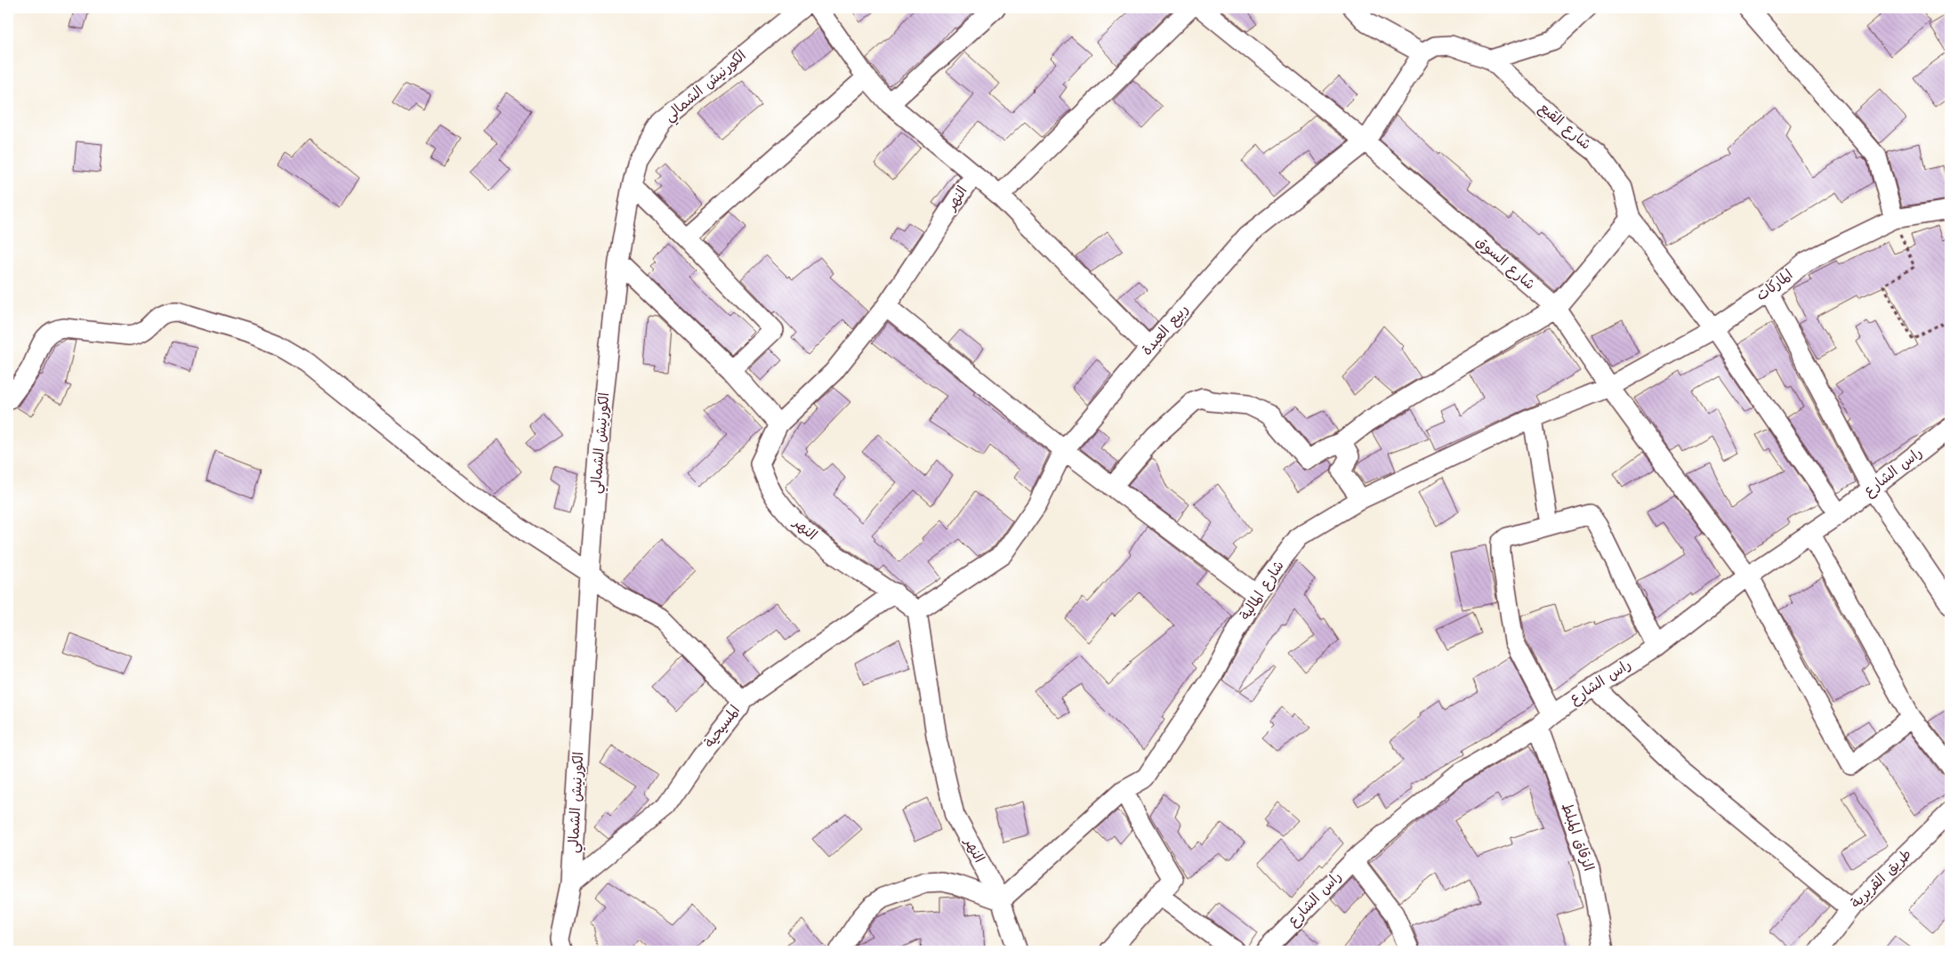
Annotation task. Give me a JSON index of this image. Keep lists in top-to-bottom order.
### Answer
{
  "streets": {
    "street": [
      "الكورنيش الشمالي",
      "شارع القبع",
      "النهر",
      "شارع السوق",
      "الماركات",
      "ربيع العبدة",
      "راس الشارع",
      "شارع المالية",
      "المسيحية",
      "الزقاق المبلط",
      "طريق القريرية"
    ]
  },
  "crossings": [
    ["الكورنيش الشمالي", "المسيحية"],
    ["شارع القبع", "الماركات"],
    ["شارع القبع", "ربيع العبدة"],
    ["شارع القبع", "راس الشارع"],
    ["النهر", "ربيع العبدة"],
    ["النهر", "شارع المالية"],
    ["النهر", "المسيحية"],
    ["شارع السوق", "الماركات"],
    ["شارع السوق", "ربيع العبدة"],
    ["شارع السوق", "راس الشارع"],
    ["شارع السوق", "شارع المالية"],
    ["الماركات", "شارع المالية"],
    ["راس الشارع", "الزقاق المبلط"]
  ]
}
